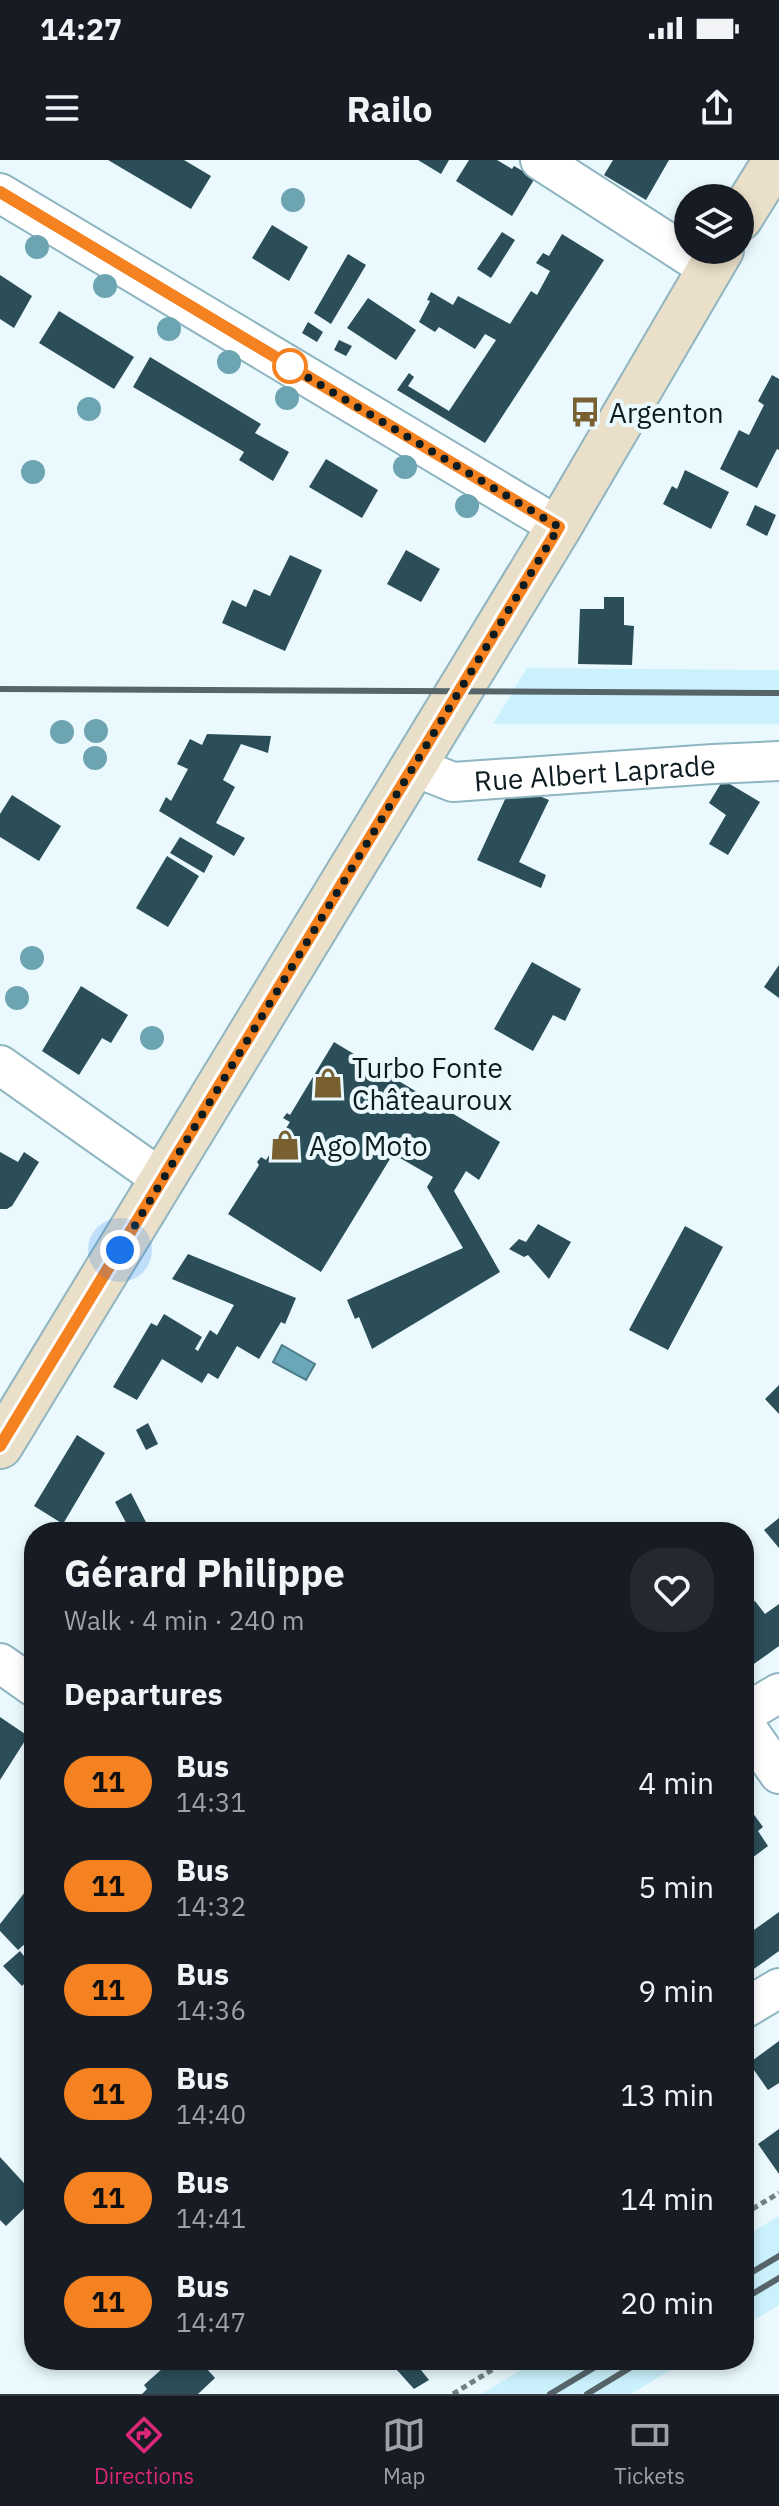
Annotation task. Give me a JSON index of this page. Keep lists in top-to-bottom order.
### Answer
{
  "streets": {
    "street": ["Rue Albert Laprade"]
  },
  "places": {
    "bus stop": ["Argenton"],
    "shop": ["Turbo Fonte Châteauroux", "Ago Moto"]
  },
  "lines": ["bus line 11"],
  "page": {
    "status": "14:27",
    "header": "Railo",
    "heading": [
      ["Gérard Philippe", "Walk · 4 min · 240 m"],
      "Departures"
    ],
    "list": [
      {
        "mark": "11",
        "name": "Bus",
        "note": "14:31",
        "value": "4 min"
      },
      {
        "mark": "11",
        "name": "Bus",
        "note": "14:32",
        "value": "5 min"
      },
      {
        "mark": "11",
        "name": "Bus",
        "note": "14:36",
        "value": "9 min"
      },
      {
        "mark": "11",
        "name": "Bus",
        "note": "14:40",
        "value": "13 min"
      },
      {
        "mark": "11",
        "name": "Bus",
        "note": "14:41",
        "value": "14 min"
      },
      {
        "mark": "11",
        "name": "Bus",
        "note": "14:47",
        "value": "20 min"
      }
    ],
    "tabs": ["Directions", "Map", "Tickets"]
  }
}
